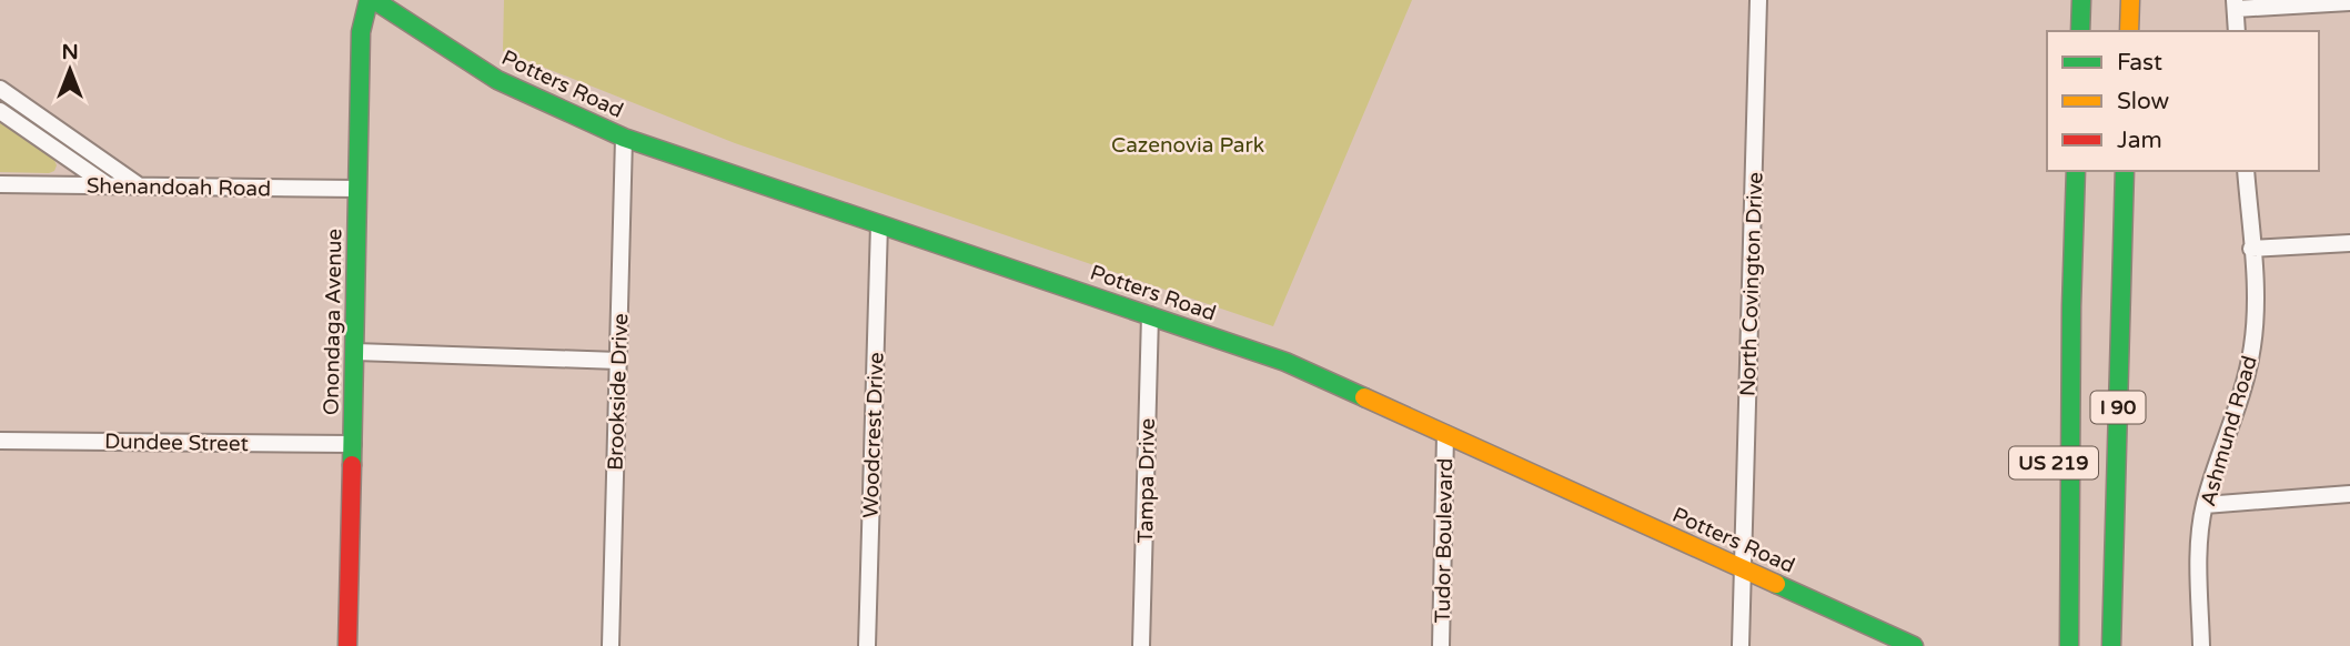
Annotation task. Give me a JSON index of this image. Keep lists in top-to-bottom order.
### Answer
{
  "streets": {
    "main road": [
      "Potters Road",
      "Onondaga Avenue",
      "I 90",
      "US 219"
    ],
    "street": [
      "Shenandoah Road",
      "North Covington Drive",
      "Brookside Drive",
      "Ashmund Road",
      "Woodcrest Drive",
      "Dundee Street",
      "Tampa Drive",
      "Tudor Boulevard"
    ]
  },
  "crossings": [
    ["Potters Road", "North Covington Drive"],
    ["Potters Road", "Brookside Drive"],
    ["Potters Road", "Woodcrest Drive"],
    ["Potters Road", "Tampa Drive"],
    ["Potters Road", "Tudor Boulevard"],
    ["Shenandoah Road", "Onondaga Avenue"],
    ["Onondaga Avenue", "Dundee Street"],
    ["I 90", "US 219"]
  ],
  "parks": ["Cazenovia Park"],
  "legend": ["Fast", "Slow", "Jam"],
  "north": "top"
}
